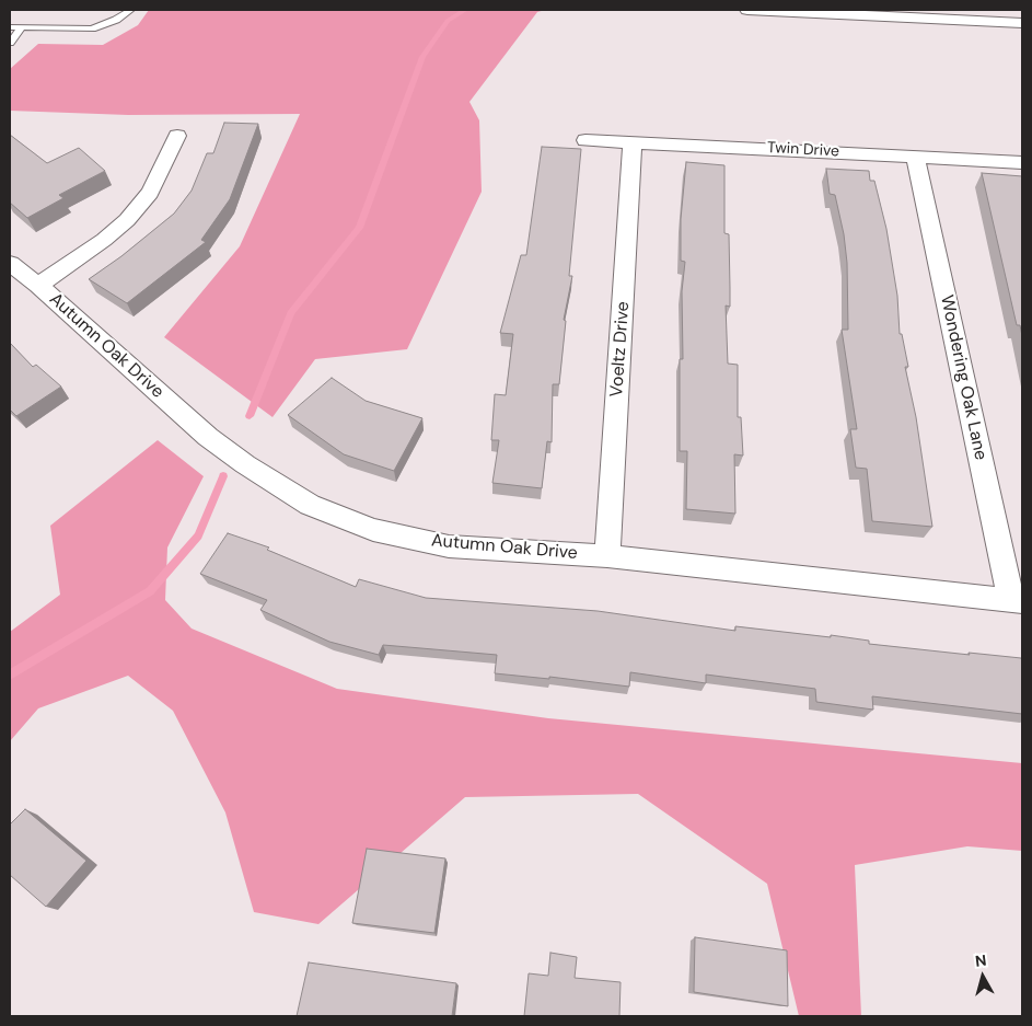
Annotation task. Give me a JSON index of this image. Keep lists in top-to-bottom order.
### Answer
{
  "streets": {
    "street": [
      "Twin Drive",
      "Autumn Oak Drive",
      "Voeltz Drive",
      "Wondering Oak Lane"
    ]
  },
  "crossings": [
    ["Twin Drive", "Voeltz Drive"],
    ["Twin Drive", "Wondering Oak Lane"],
    ["Autumn Oak Drive", "Voeltz Drive"],
    ["Autumn Oak Drive", "Wondering Oak Lane"]
  ],
  "north": "top"
}
